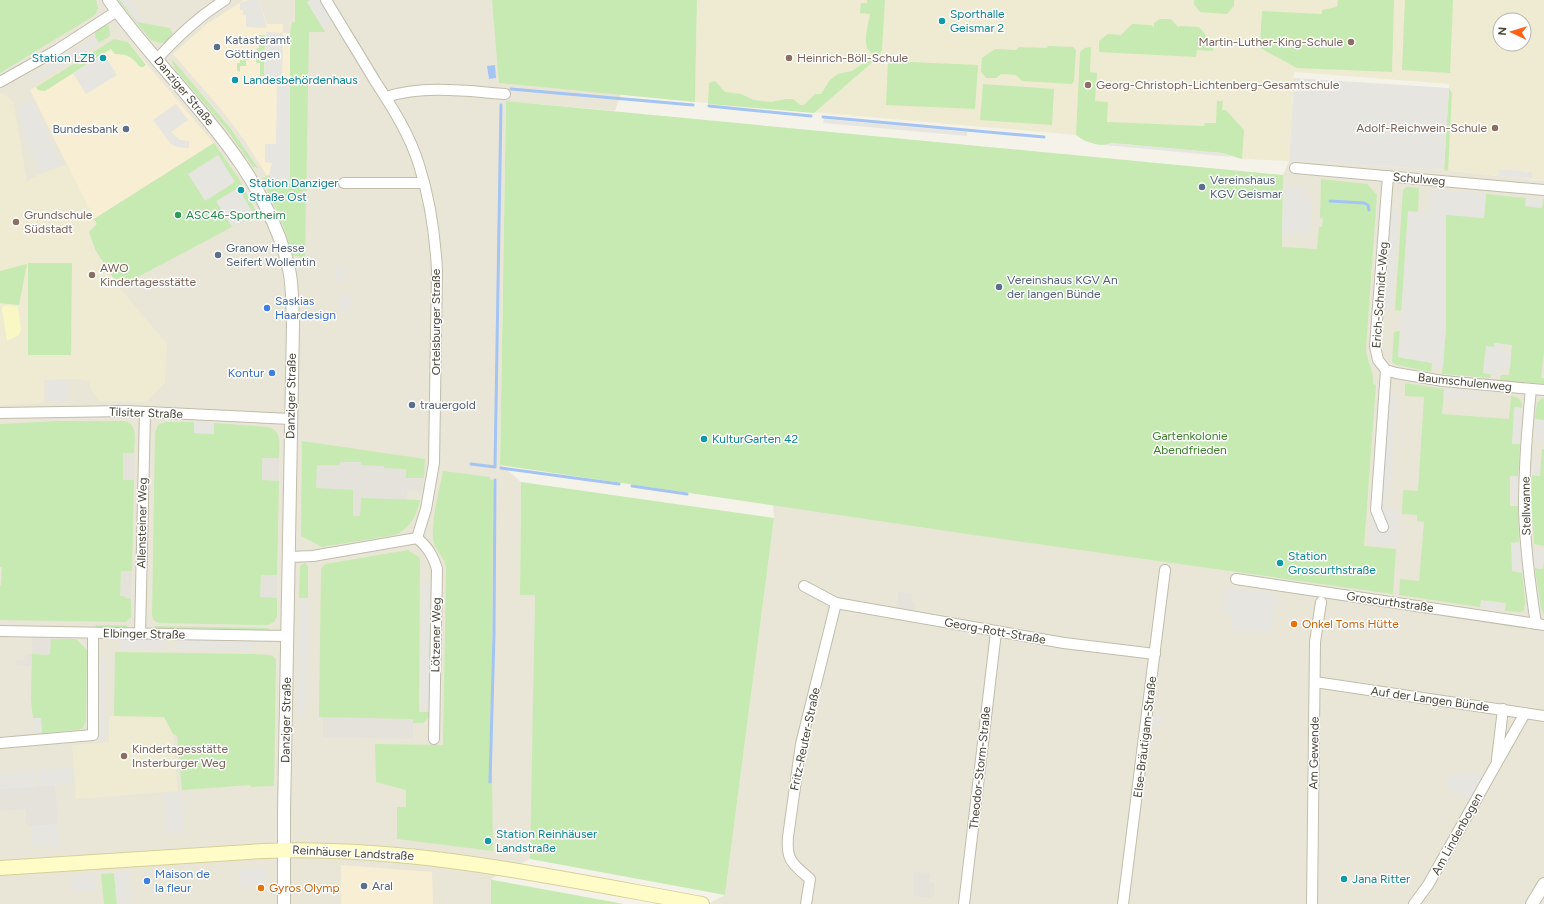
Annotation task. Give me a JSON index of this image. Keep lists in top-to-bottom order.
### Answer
{
  "streets": {
    "main road": ["Reinhäuser Landstraße"],
    "street": [
      "Danziger Straße",
      "Schulweg",
      "Erich-Schmidt-Weg",
      "Ortelsburger Straße",
      "Baumschulenweg",
      "Tilsiter Straße",
      "Stellwanne",
      "Allensteiner Weg",
      "Groscurthstraße",
      "Georg-Rott-Straße",
      "Elbinger Straße",
      "Lötzener Weg",
      "Auf der Langen Bünde",
      "Else-Bräutigam-Straße",
      "Fritz-Reuter-Straße",
      "Am Gewende",
      "Theodor-Storm-Straße",
      "Am Lindenbogen"
    ]
  },
  "crossings": [
    ["Danziger Straße", "Tilsiter Straße"],
    ["Danziger Straße", "Elbinger Straße"],
    ["Danziger Straße", "Reinhäuser Landstraße"],
    ["Schulweg", "Erich-Schmidt-Weg"],
    ["Erich-Schmidt-Weg", "Baumschulenweg"],
    ["Ortelsburger Straße", "Lötzener Weg"],
    ["Baumschulenweg", "Stellwanne"],
    ["Tilsiter Straße", "Allensteiner Weg"],
    ["Stellwanne", "Groscurthstraße"],
    ["Allensteiner Weg", "Elbinger Straße"],
    ["Georg-Rott-Straße", "Else-Bräutigam-Straße"],
    ["Georg-Rott-Straße", "Fritz-Reuter-Straße"],
    ["Georg-Rott-Straße", "Theodor-Storm-Straße"],
    ["Auf der Langen Bünde", "Am Gewende"],
    ["Auf der Langen Bünde", "Am Lindenbogen"]
  ],
  "parks": ["Gartenkolonie Abendfrieden"],
  "places": [
    "Sporthalle Geismar 2",
    "Martin-Luther-King-Schule",
    "Katasteramt Göttingen",
    "Station LZB",
    "Heinrich-Böll-Schule",
    "Landesbehördenhaus",
    "Georg-Christoph-Lichtenberg-Gesamtschule",
    "Adolf-Reichwein-Schule",
    "Bundesbank",
    "Vereinshaus KGV Geismar",
    "Station Danziger Straße Ost",
    "ASC46-Sportheim",
    "Grundschule Südstadt",
    "Granow Hesse Seifert Wollentin",
    "AWO Kindertagesstätte",
    "Vereinshaus KGV An der langen Bünde",
    "Saskias Haardesign",
    "Kontur",
    "trauergold",
    "KulturGarten 42",
    "Station Groscurthstraße",
    "Onkel Toms Hütte",
    "Kindertagesstätte Insterburger Weg",
    "Station Reinhäuser Landstraße",
    "Jana Ritter",
    "Maison de la fleur",
    "Aral",
    "Gyros Olymp"
  ],
  "north": "left"
}
